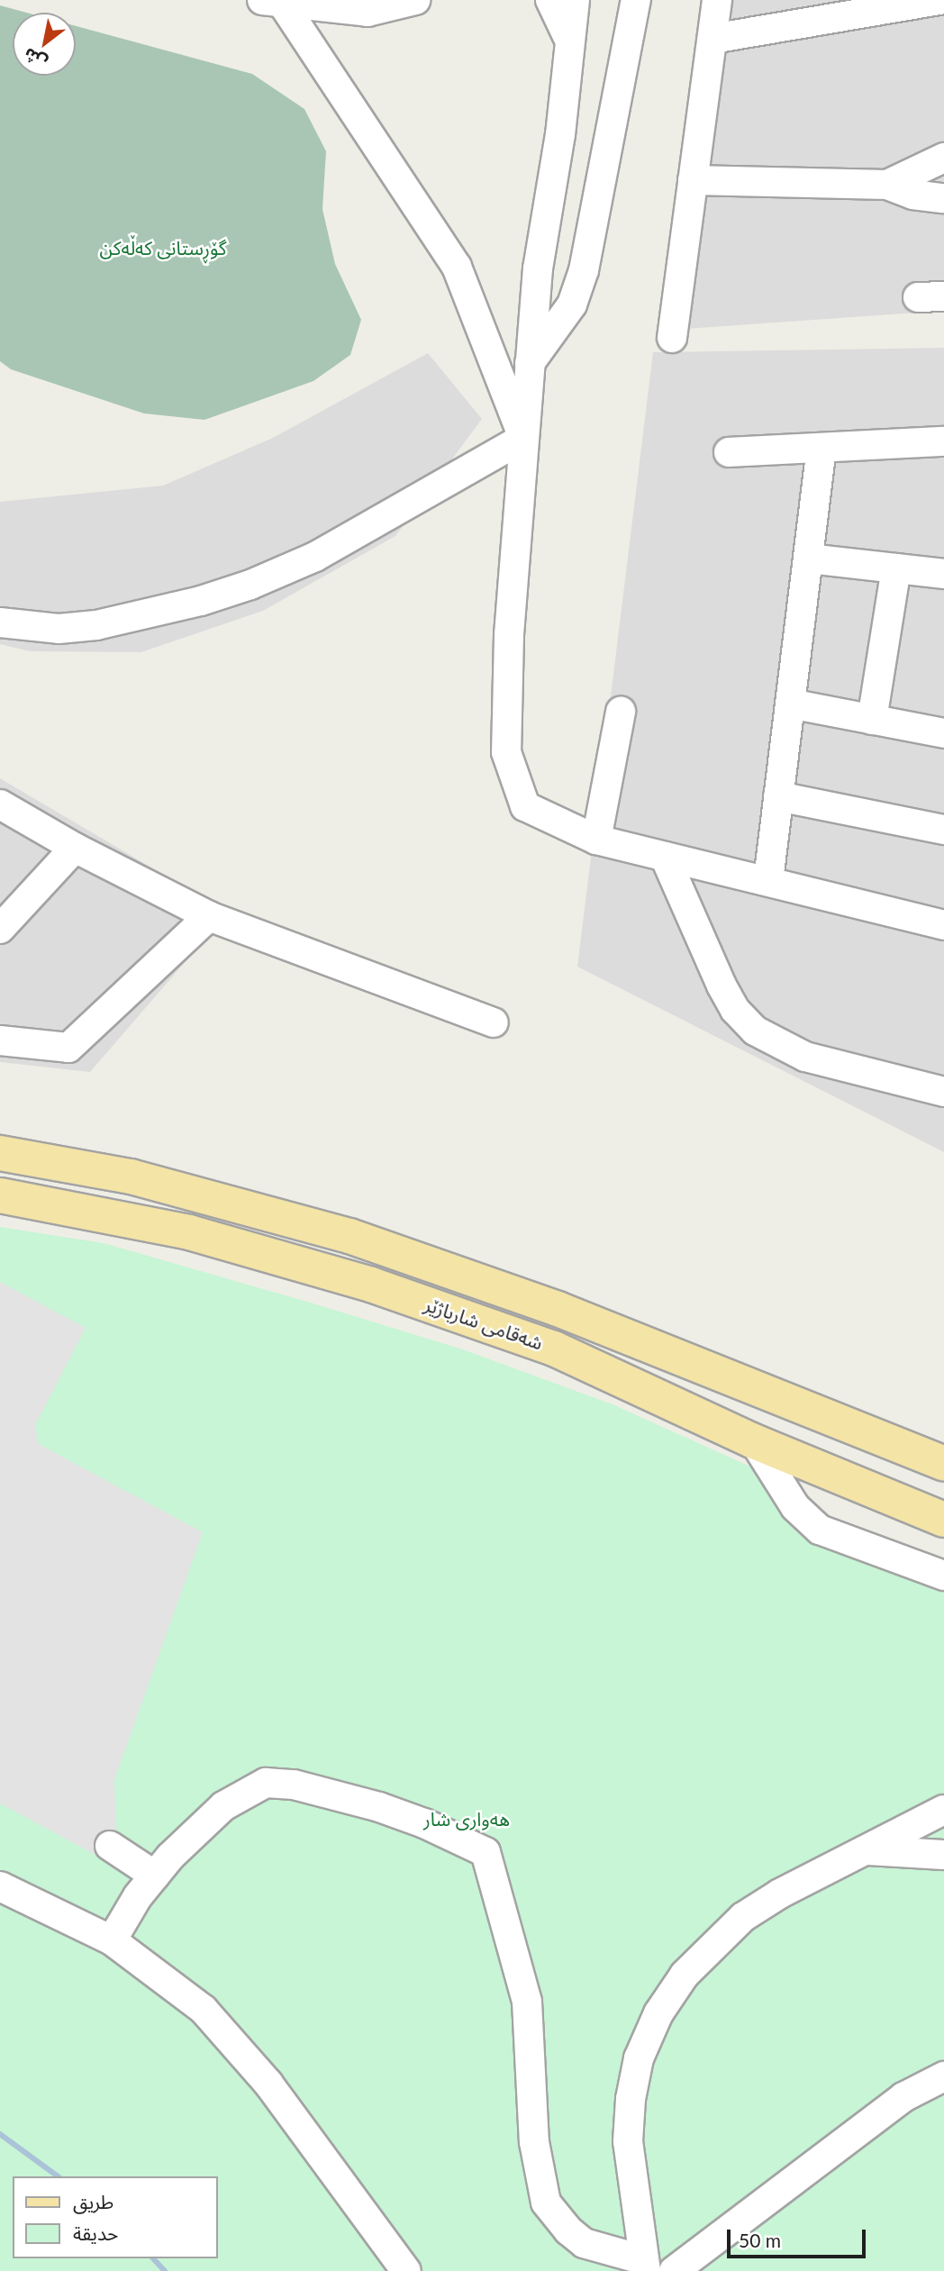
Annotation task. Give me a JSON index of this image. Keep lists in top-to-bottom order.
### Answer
{
  "streets": {
    "main road": ["شەقامی شارباژێر"]
  },
  "parks": ["گۆڕستانی کەڵەکن", "هەواری شار"],
  "legend": ["طريق", "حديقة"],
  "scale_bar": "50 m",
  "north": "bottom left"
}
